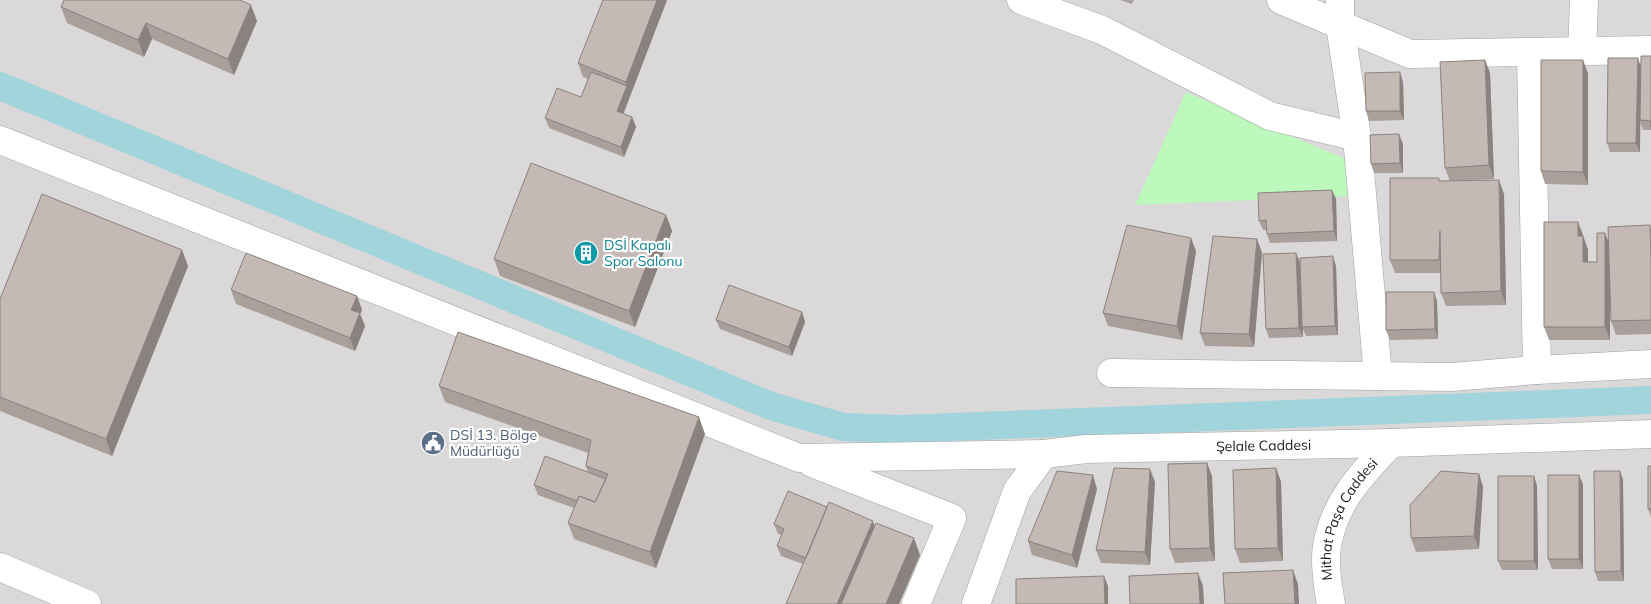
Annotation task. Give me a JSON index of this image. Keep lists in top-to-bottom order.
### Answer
{
  "streets": {
    "street": ["Şelale Caddesi", "Mithat Paşa Caddesi"]
  },
  "crossings": [
    ["Şelale Caddesi", "Mithat Paşa Caddesi"]
  ],
  "places": {
    "building": ["DSİ Kapalı Spor Salonu"],
    "public building": ["DSİ 13. Bölge Müdürlüğü"]
  }
}
